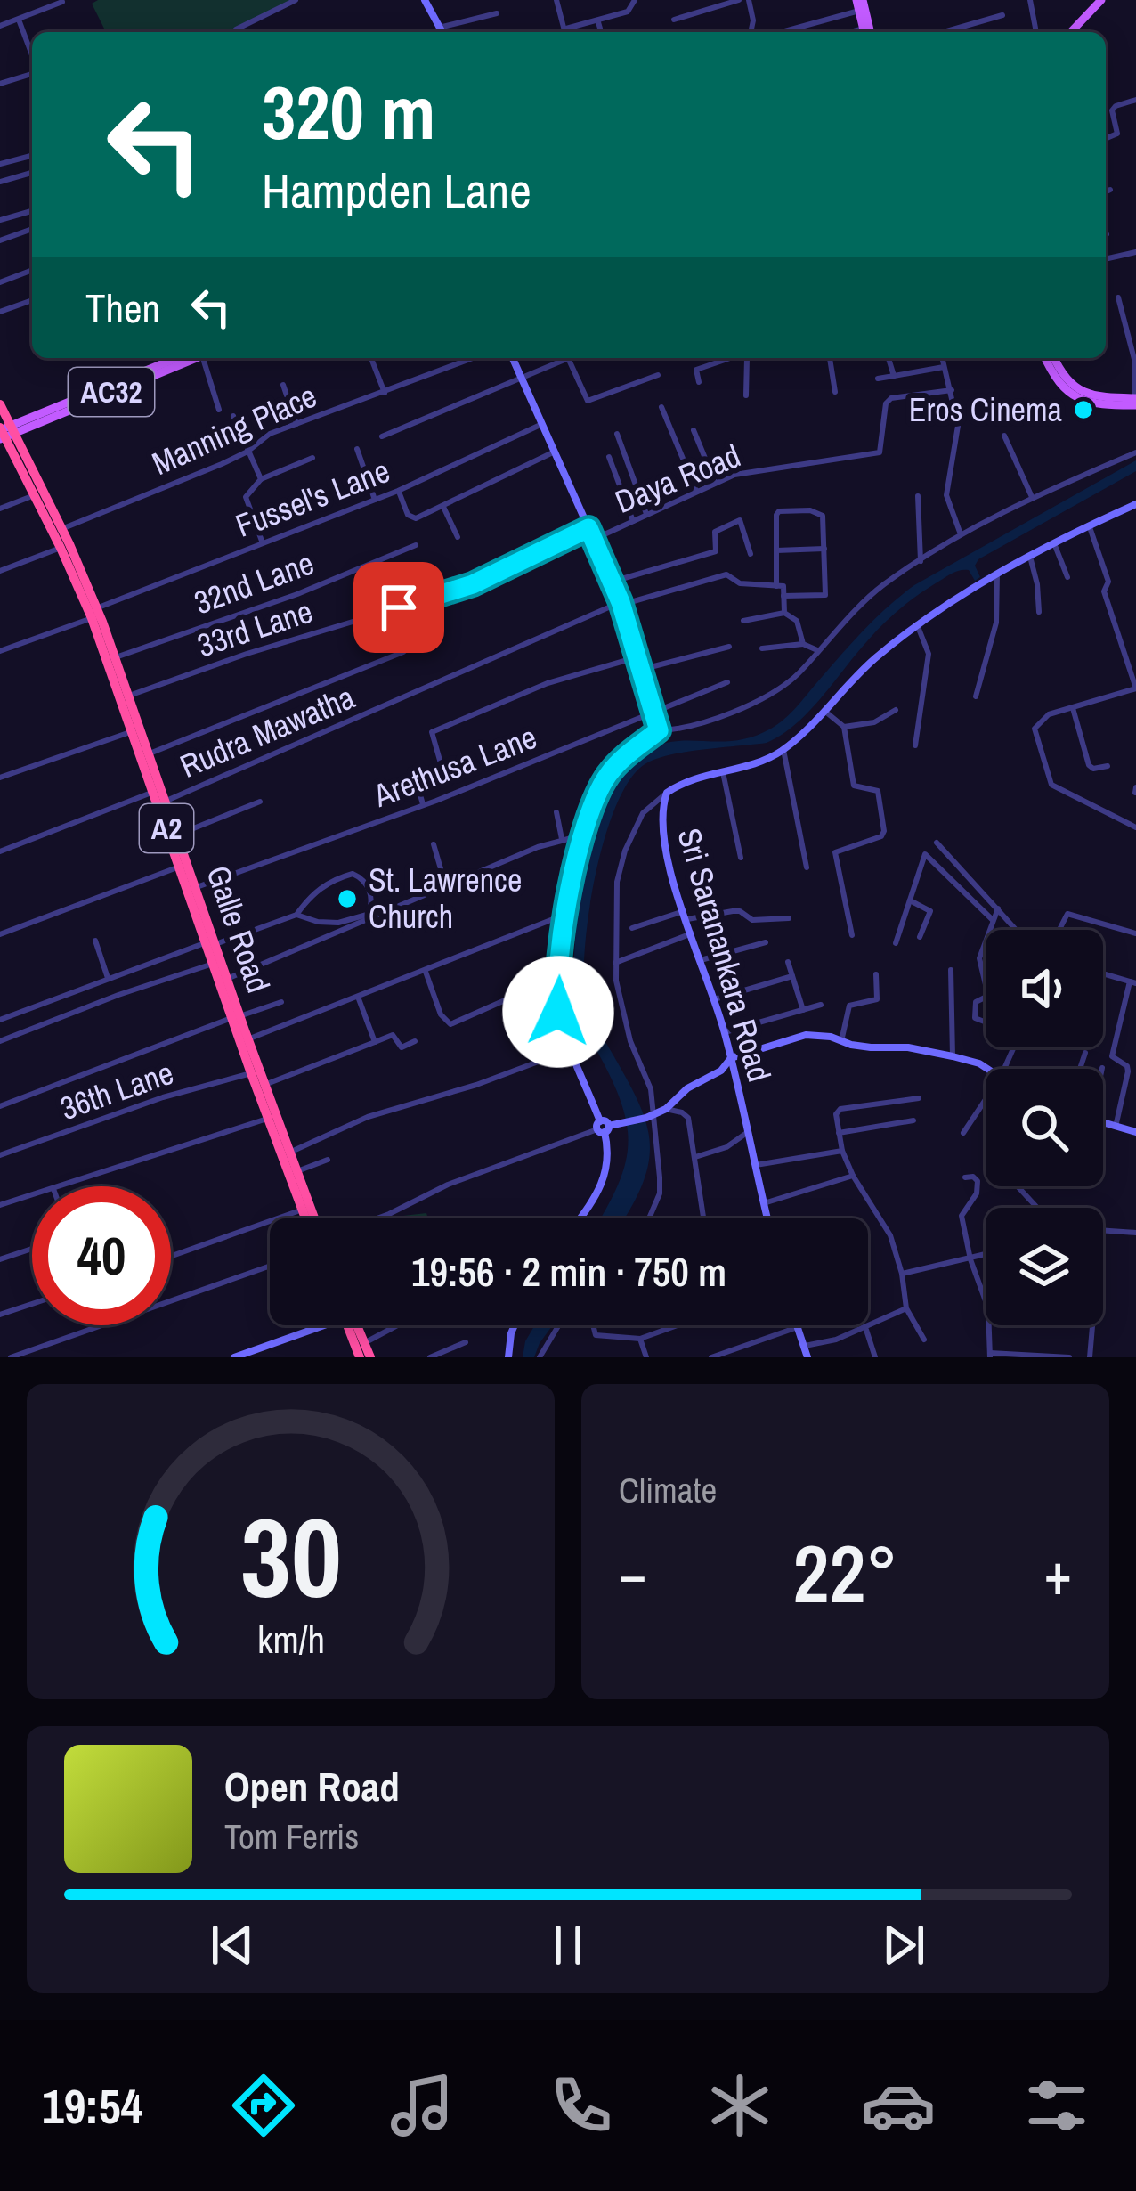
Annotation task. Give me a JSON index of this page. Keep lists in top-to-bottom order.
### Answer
{
  "streets": {
    "highway": ["A2", "Galle Road"],
    "main road": ["AC32"],
    "street": [
      "Manning Place",
      "Daya Road",
      "Fussel's Lane",
      "32nd Lane",
      "33rd Lane",
      "Rudra Mawatha",
      "Arethusa Lane",
      "Sri Saranankara Road",
      "36th Lane"
    ]
  },
  "crossings": [
    ["AC32", "Galle Road"],
    ["Manning Place", "Galle Road"],
    ["Fussel's Lane", "Galle Road"],
    ["32nd Lane", "Galle Road"],
    ["33rd Lane", "Galle Road"],
    ["Rudra Mawatha", "Galle Road"],
    ["Arethusa Lane", "Galle Road"],
    ["Galle Road", "36th Lane"]
  ],
  "places": ["Eros Cinema", "St. Lawrence Church"],
  "page": {
    "turn": ["320 m", "Hampden Lane"],
    "then": "Then",
    "limit": "40",
    "trip": "19:56 · 2 min · 750 m",
    "tile": "Climate",
    "heat": ["−", "22°", "+"],
    "song": ["Open Road", "Tom Ferris"],
    "tabs": "19:54",
    "gauge": ["30", "km/h"]
  }
}
